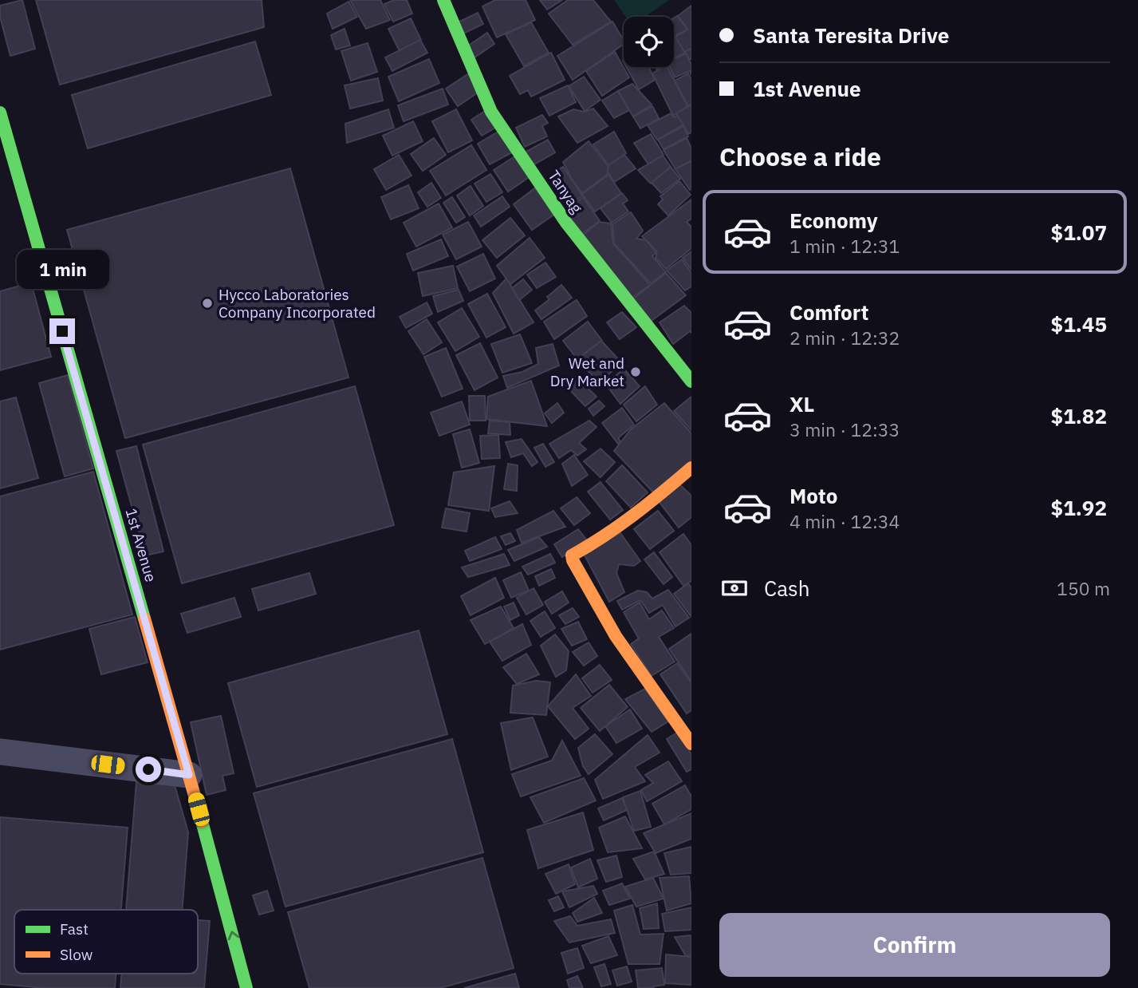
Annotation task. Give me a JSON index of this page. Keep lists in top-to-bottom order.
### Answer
{
  "streets": {
    "street": ["Tanyag", "1st Avenue"]
  },
  "places": ["Hycco Laboratories Company Incorporated", "Wet and Dry Market"],
  "legend": ["Fast", "Slow"],
  "page": {
    "banner": ["Santa Teresita Drive", "1st Avenue"],
    "heading": "Choose a ride",
    "list": [
      {
        "name": "Economy",
        "note": "1 min · 12:31",
        "value": "$1.07"
      },
      {
        "name": "Comfort",
        "note": "2 min · 12:32",
        "value": "$1.45"
      },
      {
        "name": "XL",
        "note": "3 min · 12:33",
        "value": "$1.82"
      },
      {
        "name": "Moto",
        "note": "4 min · 12:34",
        "value": "$1.92"
      }
    ],
    "bubble": "1 min",
    "pay": ["Cash", "150 m"],
    "buttons": "Confirm"
  }
}
